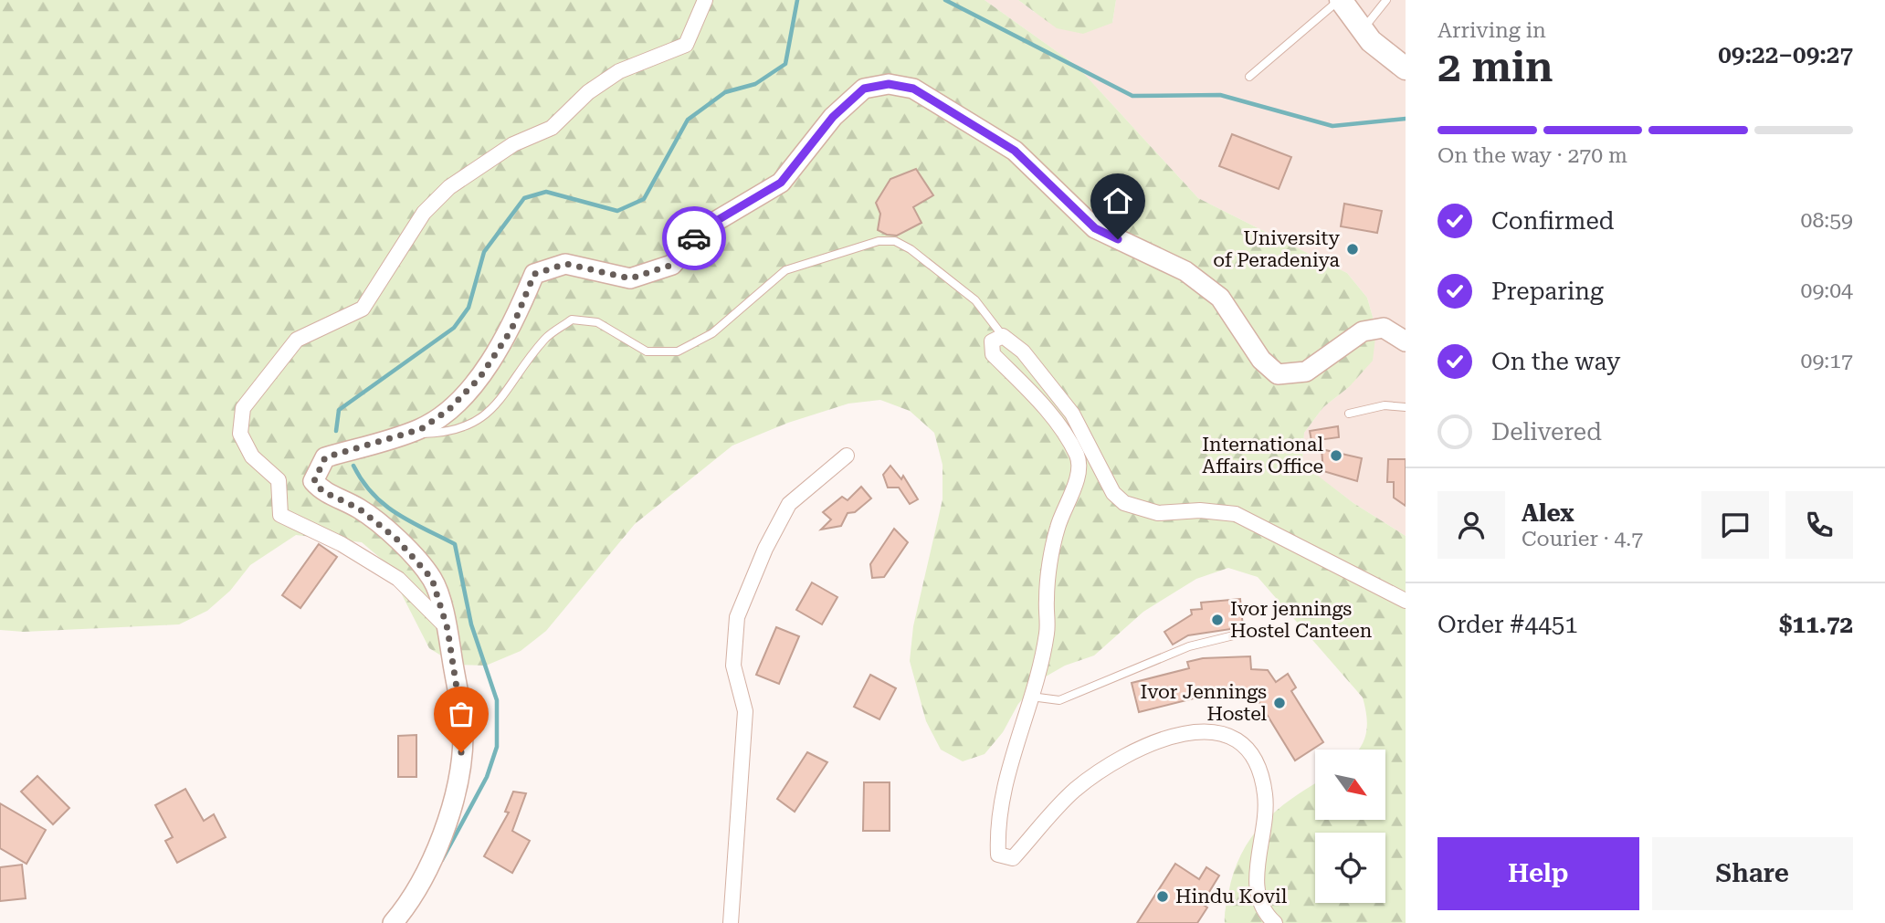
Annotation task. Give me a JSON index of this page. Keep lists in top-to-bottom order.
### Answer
{
  "places": [
    "University of Peradeniya",
    "International Affairs Office",
    "Ivor jennings Hostel Canteen",
    "Ivor Jennings Hostel",
    "Hindu Kovil"
  ],
  "north": "bottom right",
  "page": {
    "heading": ["2 min", "Arriving in", "09:22–09:27"],
    "panel": [
      "Alex",
      "Courier · 4.7",
      "Order #4451",
      "$11.72"
    ],
    "bar": "On the way · 270 m",
    "list": [
      ["Confirmed", "08:59"],
      ["Preparing", "09:04"],
      ["On the way", "09:17"],
      "Delivered"
    ],
    "buttons": ["Help", "Share"]
  }
}
